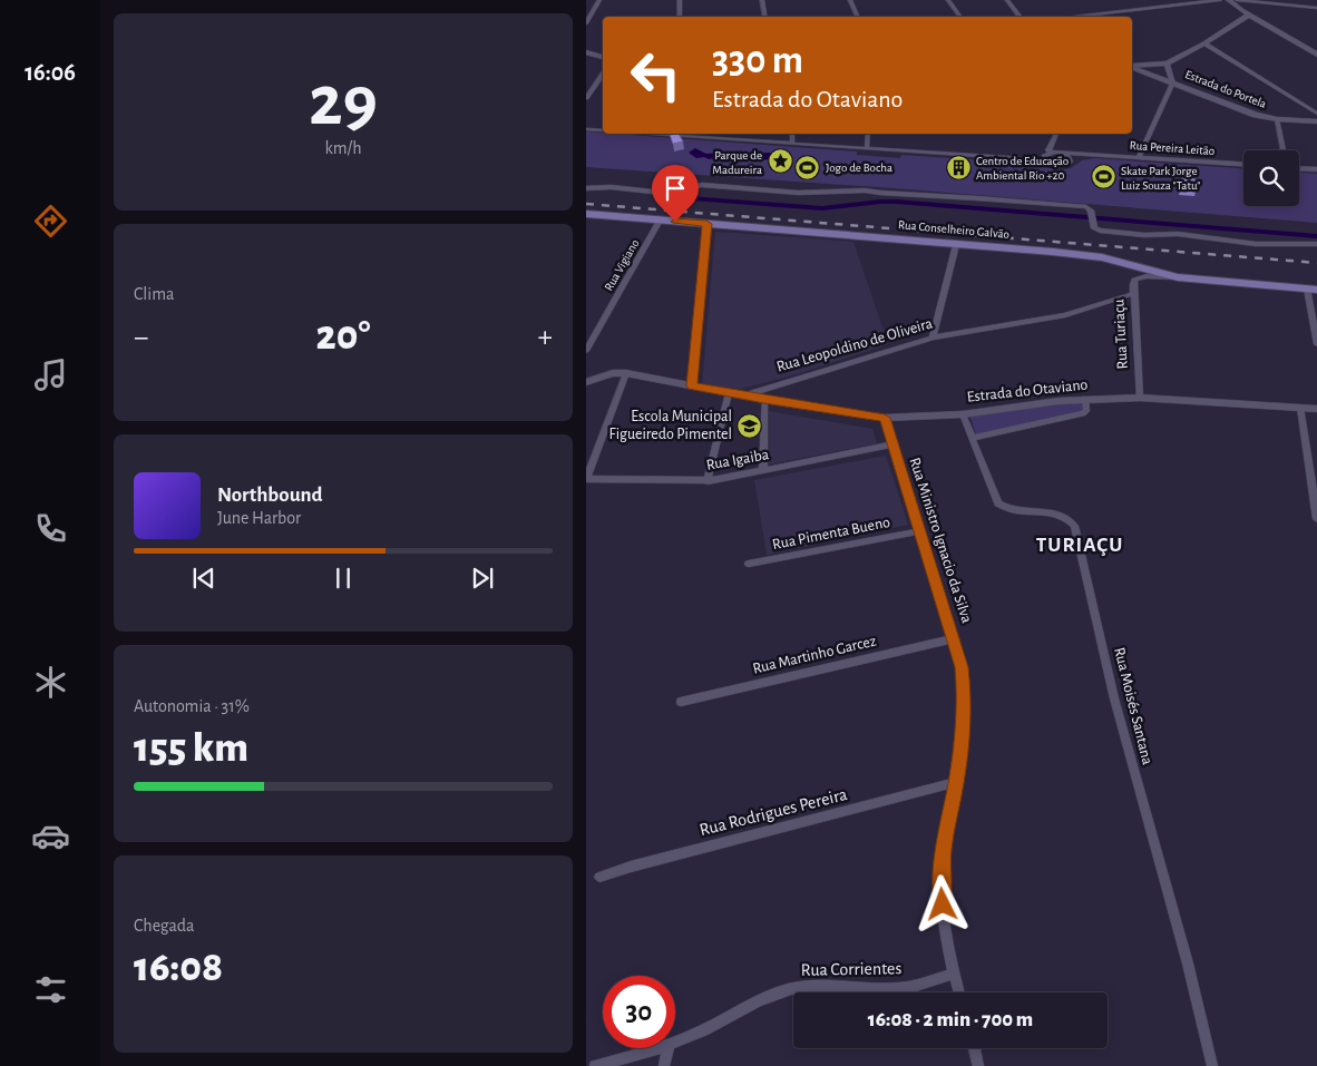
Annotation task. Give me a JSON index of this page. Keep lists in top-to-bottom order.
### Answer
{
  "streets": {
    "main road": ["Estrada do Portela", "Rua Conselheiro Galvão"],
    "street": [
      "Rua Pereira Leitão",
      "Rua Vigiano",
      "Rua Turiaçu",
      "Rua Leopoldino de Oliveira",
      "Estrada do Otaviano",
      "Rua Igaiba",
      "Rua Pimenta Bueno",
      "Rua Ministro Ignacio da Silva",
      "Rua Martinho Garcez",
      "Rua Moisés Santana",
      "Rua Rodrigues Pereira",
      "Rua Corrientes"
    ]
  },
  "crossings": [
    ["Rua Conselheiro Galvão", "Rua Vigiano"],
    ["Rua Conselheiro Galvão", "Rua Turiaçu"],
    ["Rua Turiaçu", "Rua Leopoldino de Oliveira"],
    ["Rua Turiaçu", "Estrada do Otaviano"],
    ["Rua Leopoldino de Oliveira", "Estrada do Otaviano"],
    ["Estrada do Otaviano", "Rua Ministro Ignacio da Silva"],
    ["Estrada do Otaviano", "Rua Moisés Santana"],
    ["Rua Igaiba", "Rua Ministro Ignacio da Silva"],
    ["Rua Pimenta Bueno", "Rua Ministro Ignacio da Silva"],
    ["Rua Ministro Ignacio da Silva", "Rua Martinho Garcez"],
    ["Rua Ministro Ignacio da Silva", "Rua Rodrigues Pereira"],
    ["Rua Ministro Ignacio da Silva", "Rua Corrientes"]
  ],
  "districts": ["TURIAÇU"],
  "places": {
    "place": ["Parque de Madureira"],
    "sports": ["Jogo de Bocha", "Skate Park Jorge Luiz Souza \"Tatu\""],
    "building": ["Centro de Educação Ambiental Rio +20"],
    "school or university": ["Escola Municipal Figueiredo Pimentel"]
  },
  "page": {
    "tabs": "16:06",
    "tile": [
      ["29", "km/h"],
      "Clima",
      ["Autonomia · 31%", "155 km"],
      ["Chegada", "16:08"]
    ],
    "turn": ["330 m", "Estrada do Otaviano"],
    "heat": ["−", "20°", "+"],
    "song": ["Northbound", "June Harbor"],
    "limit": "30",
    "trip": "16:08 · 2 min · 700 m"
  }
}
